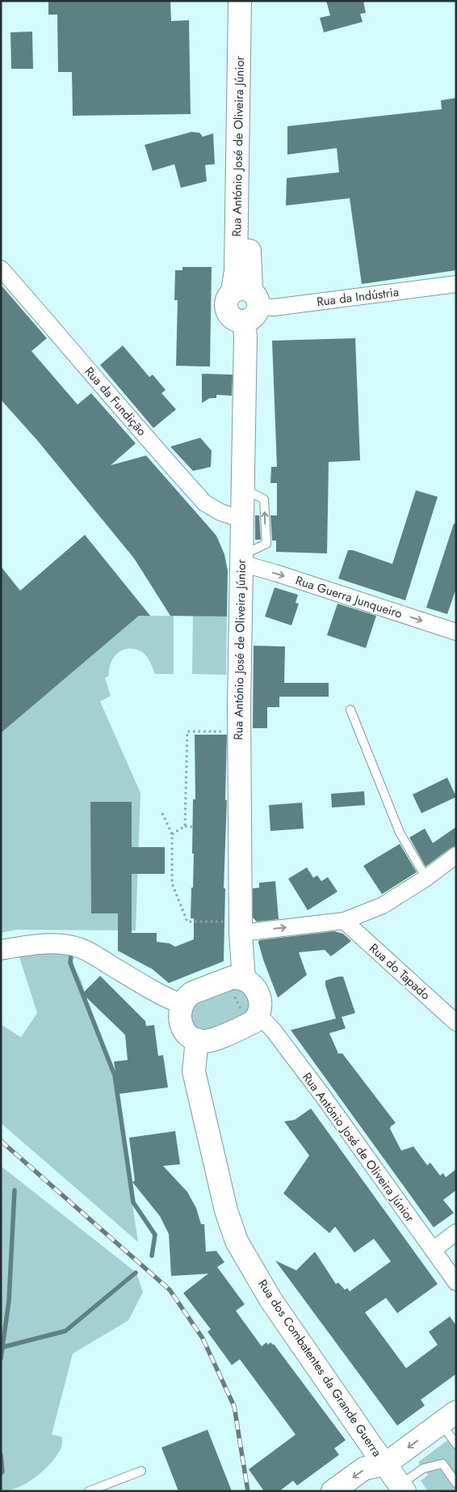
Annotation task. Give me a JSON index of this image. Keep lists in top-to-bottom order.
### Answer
{
  "streets": {
    "main road": ["Rua António José de Oliveira Júnior", "Rua dos Combatentes da Grande Guerra"],
    "street": [
      "Rua da Indústria",
      "Rua da Fundição",
      "Rua Guerra Junqueiro",
      "Rua do Tapado"
    ]
  },
  "crossings": [
    ["Rua António José de Oliveira Júnior", "Rua da Indústria"],
    ["Rua António José de Oliveira Júnior", "Rua da Fundição"],
    ["Rua António José de Oliveira Júnior", "Rua Guerra Junqueiro"],
    ["Rua António José de Oliveira Júnior", "Rua dos Combatentes da Grande Guerra"]
  ],
  "one_way": ["Rua Guerra Junqueiro"]
}
